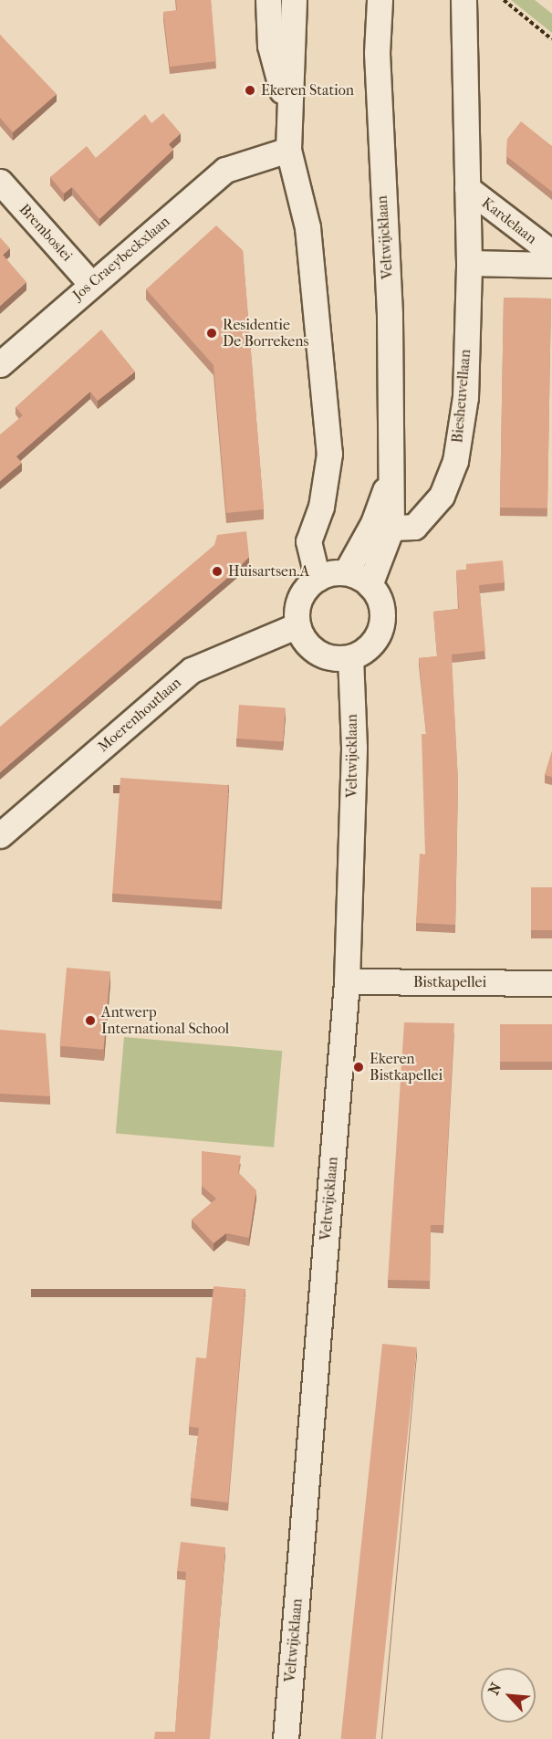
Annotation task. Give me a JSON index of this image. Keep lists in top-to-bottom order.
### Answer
{
  "streets": {
    "street": [
      "Kardelaan",
      "Bremboslei",
      "Veltwijcklaan",
      "Jos Craeybeckxlaan",
      "Biesheuvellaan",
      "Moerenhoutlaan",
      "Bistkapellei"
    ]
  },
  "crossings": [
    ["Kardelaan", "Biesheuvellaan"],
    ["Bremboslei", "Jos Craeybeckxlaan"],
    ["Veltwijcklaan", "Biesheuvellaan"],
    ["Veltwijcklaan", "Moerenhoutlaan"],
    ["Veltwijcklaan", "Bistkapellei"]
  ],
  "places": [
    "Ekeren Station",
    "Residentie De Borrekens",
    "Huisartsen.A",
    "Antwerp International School",
    "Ekeren Bistkapellei"
  ],
  "north": "top left"
}
